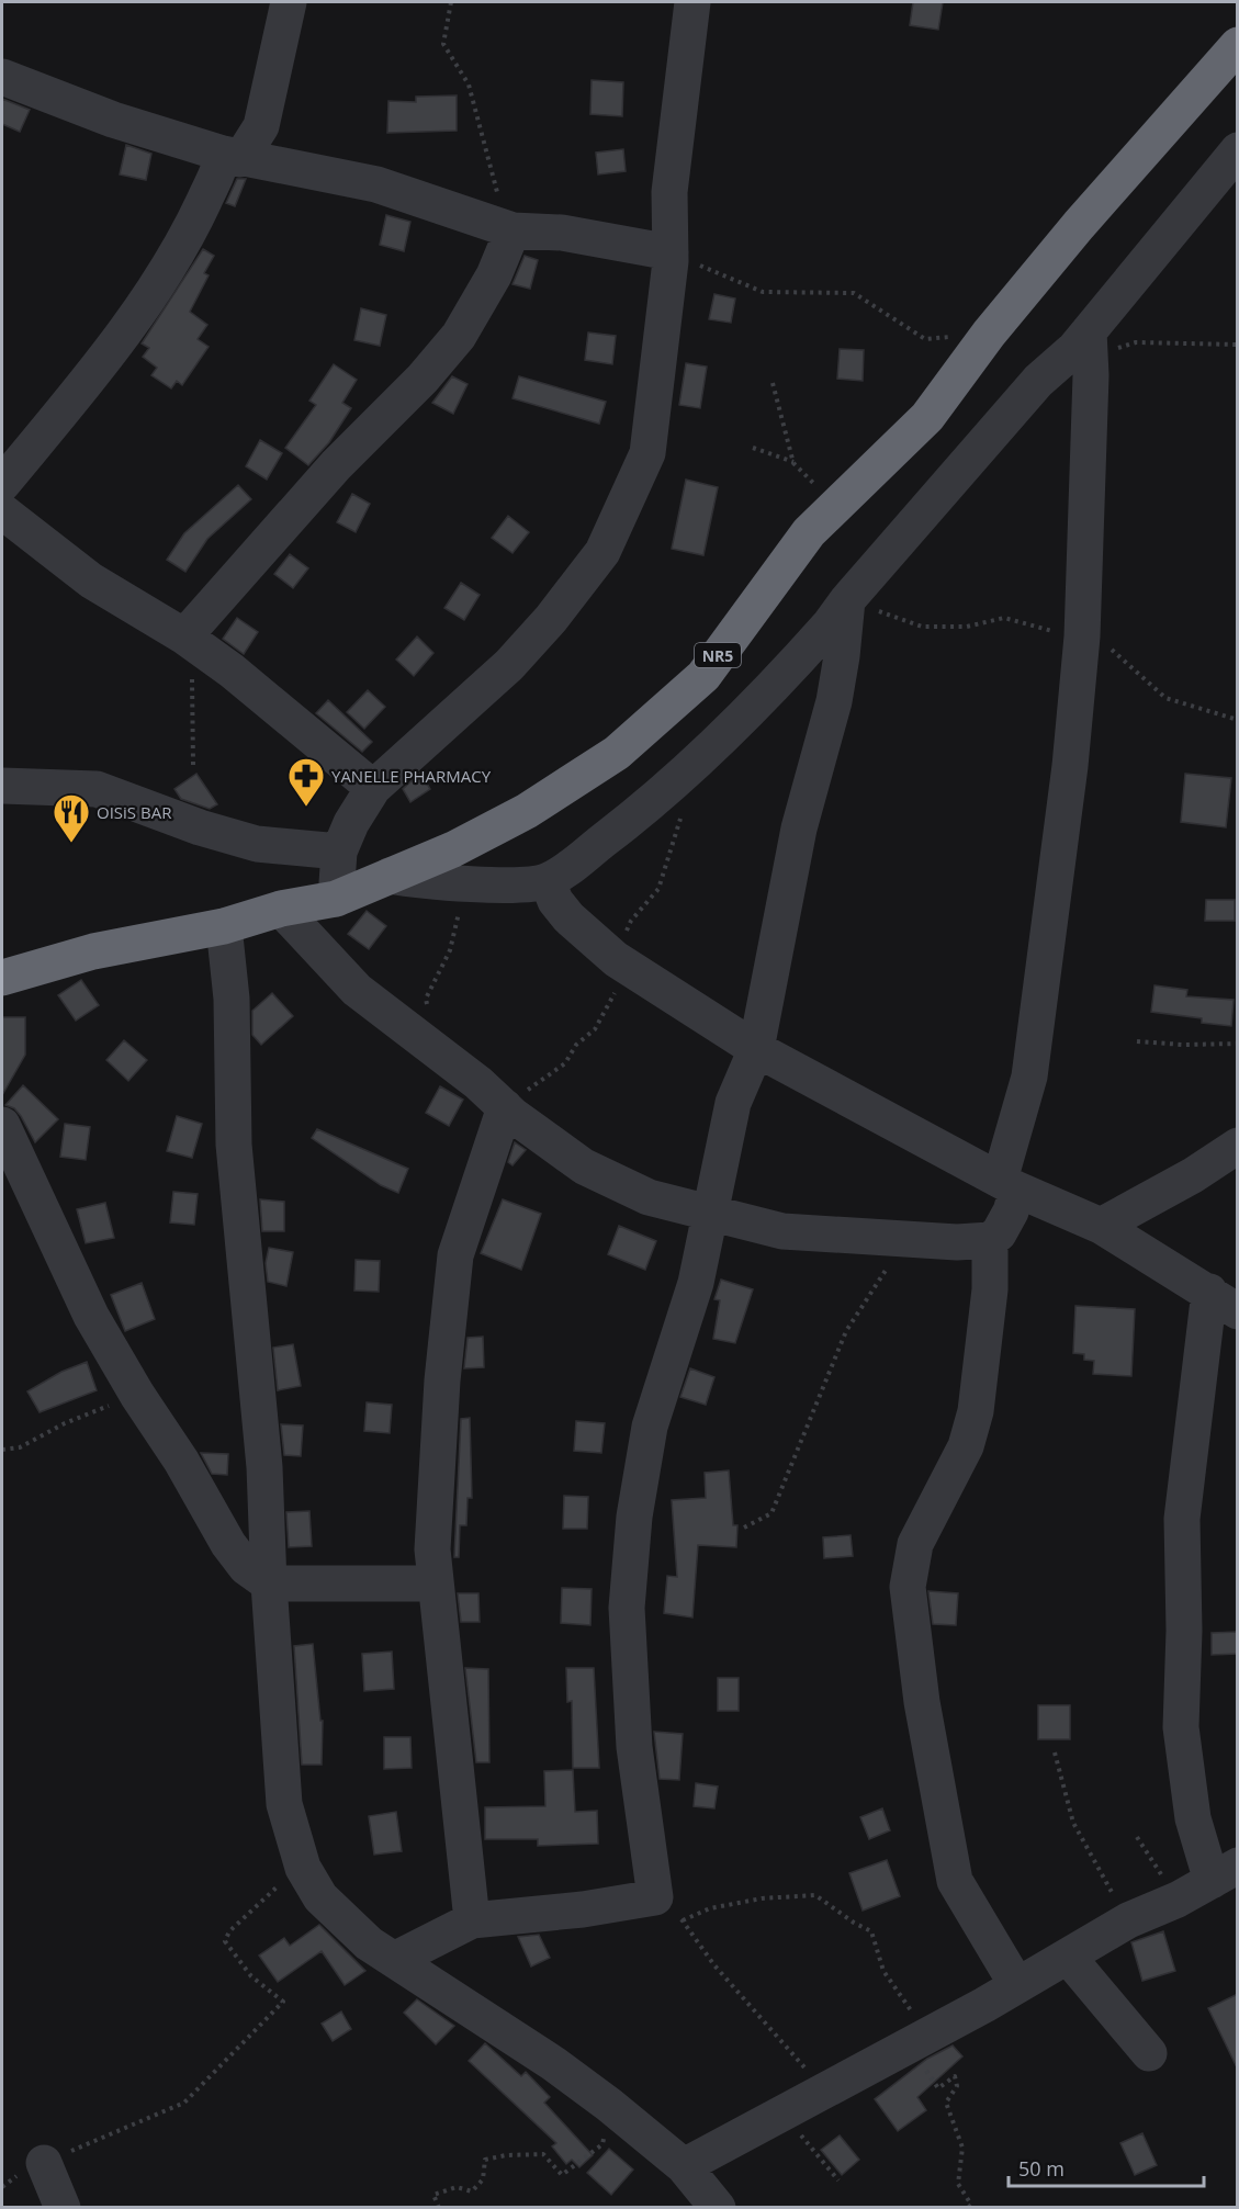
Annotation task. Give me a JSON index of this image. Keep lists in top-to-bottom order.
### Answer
{
  "streets": {
    "highway": ["NR5"]
  },
  "places": {
    "pharmacy": ["YANELLE PHARMACY"],
    "restaurant": ["OISiS BAR"]
  },
  "scale_bar": "50 m"
}
